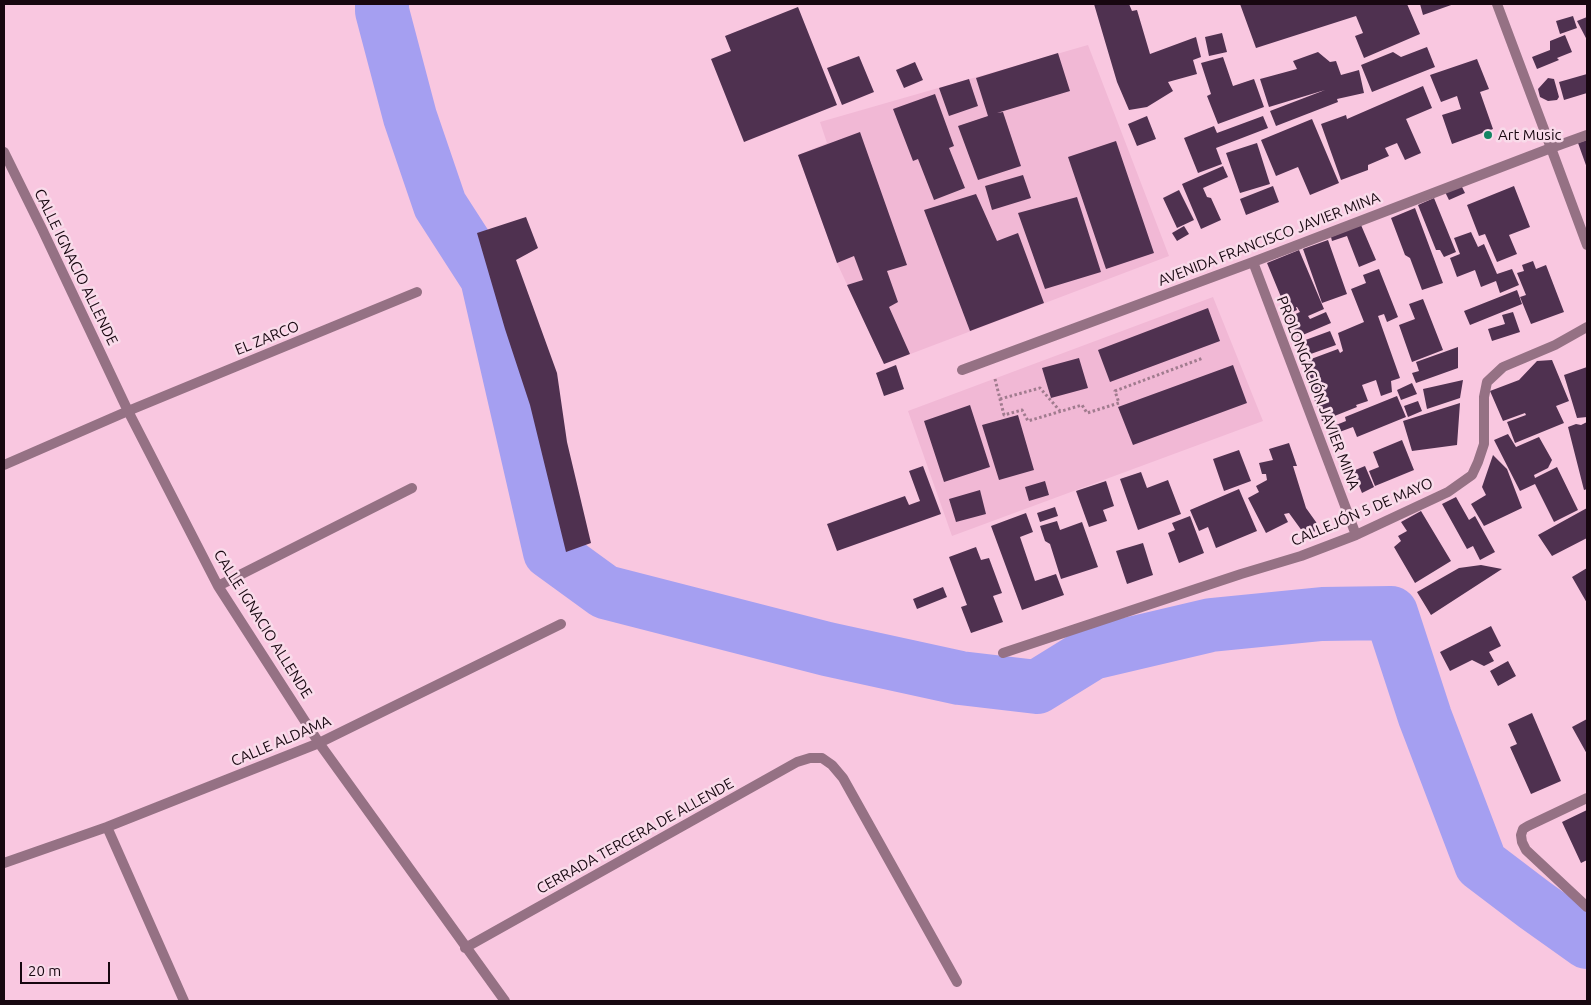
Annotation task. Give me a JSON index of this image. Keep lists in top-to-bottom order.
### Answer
{
  "streets": {
    "street": [
      "AVENIDA FRANCISCO JAVIER MINA",
      "CALLE IGNACIO ALLENDE",
      "EL ZARCO",
      "PROLONGACIÓN JAVIER MINA",
      "CALLEJÓN 5 DE MAYO",
      "CALLE ALDAMA",
      "CERRADA TERCERA DE ALLENDE"
    ]
  },
  "crossings": [
    ["AVENIDA FRANCISCO JAVIER MINA", "PROLONGACIÓN JAVIER MINA"],
    ["CALLE IGNACIO ALLENDE", "EL ZARCO"],
    ["CALLE IGNACIO ALLENDE", "CALLE ALDAMA"],
    ["CALLE IGNACIO ALLENDE", "CERRADA TERCERA DE ALLENDE"],
    ["PROLONGACIÓN JAVIER MINA", "CALLEJÓN 5 DE MAYO"]
  ],
  "places": ["Art Music"],
  "scale_bar": "20 m"
}
